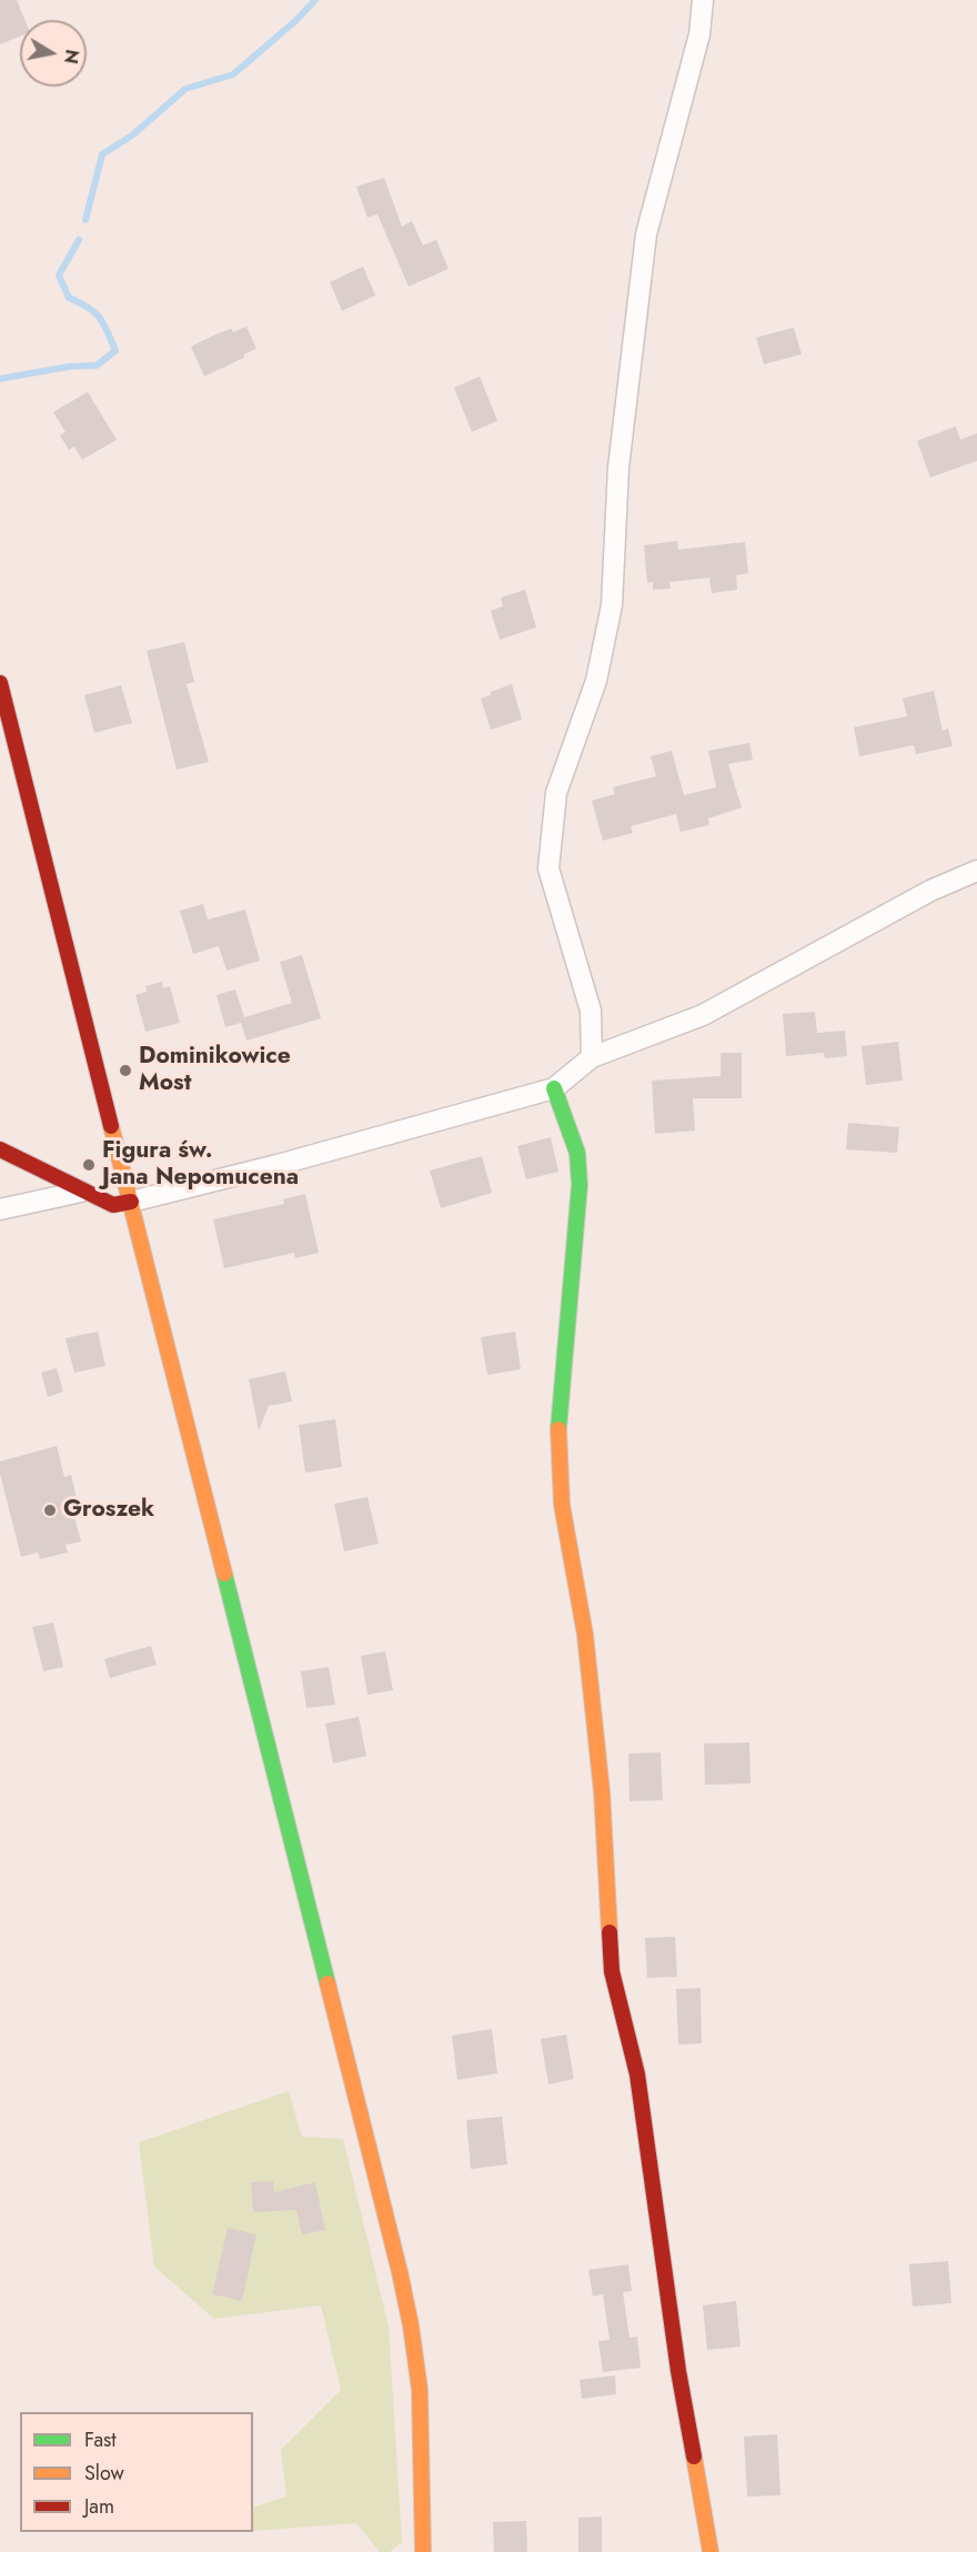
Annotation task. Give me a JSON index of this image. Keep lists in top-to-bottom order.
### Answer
{
  "places": ["Dominikowice Most", "Figura św. Jana Nepomucena", "Groszek"],
  "legend": ["Fast", "Slow", "Jam"],
  "north": "right"
}
